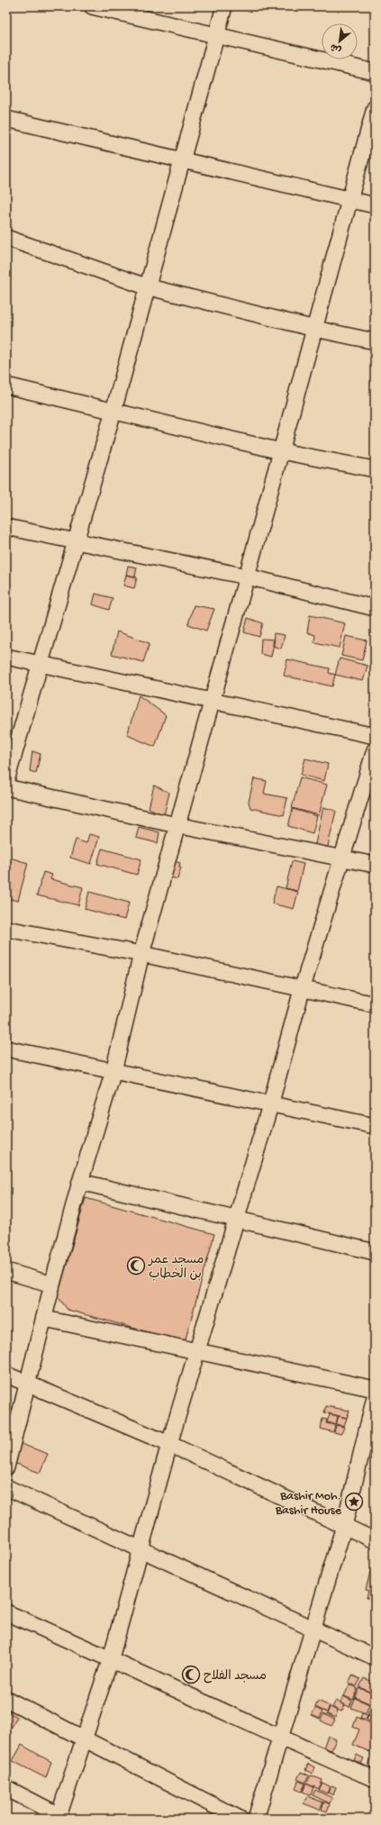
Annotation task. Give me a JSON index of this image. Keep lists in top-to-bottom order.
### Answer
{
  "places": {
    "mosque": ["مسجد عمر بن الخطاب", "مسجد الفلاح"],
    "place": ["Bashir Moh. Bashir House"]
  },
  "north": "bottom left"
}
